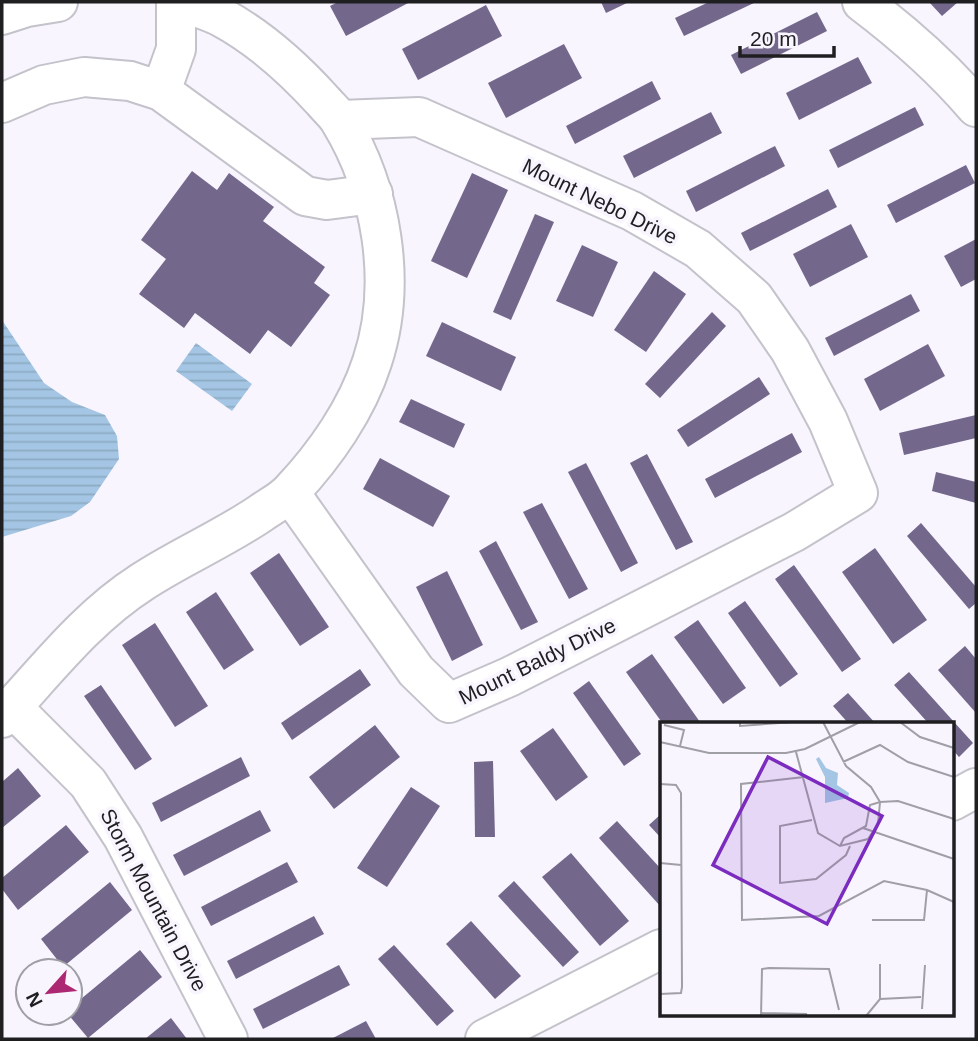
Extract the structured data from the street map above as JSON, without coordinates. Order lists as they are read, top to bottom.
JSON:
{
  "streets": {
    "street": ["Mount Nebo Drive", "Mount Baldy Drive", "Storm Mountain Drive"]
  },
  "crossings": [
    ["Mount Nebo Drive", "Mount Baldy Drive"]
  ],
  "scale_bar": "20 m",
  "north": "bottom left"
}
